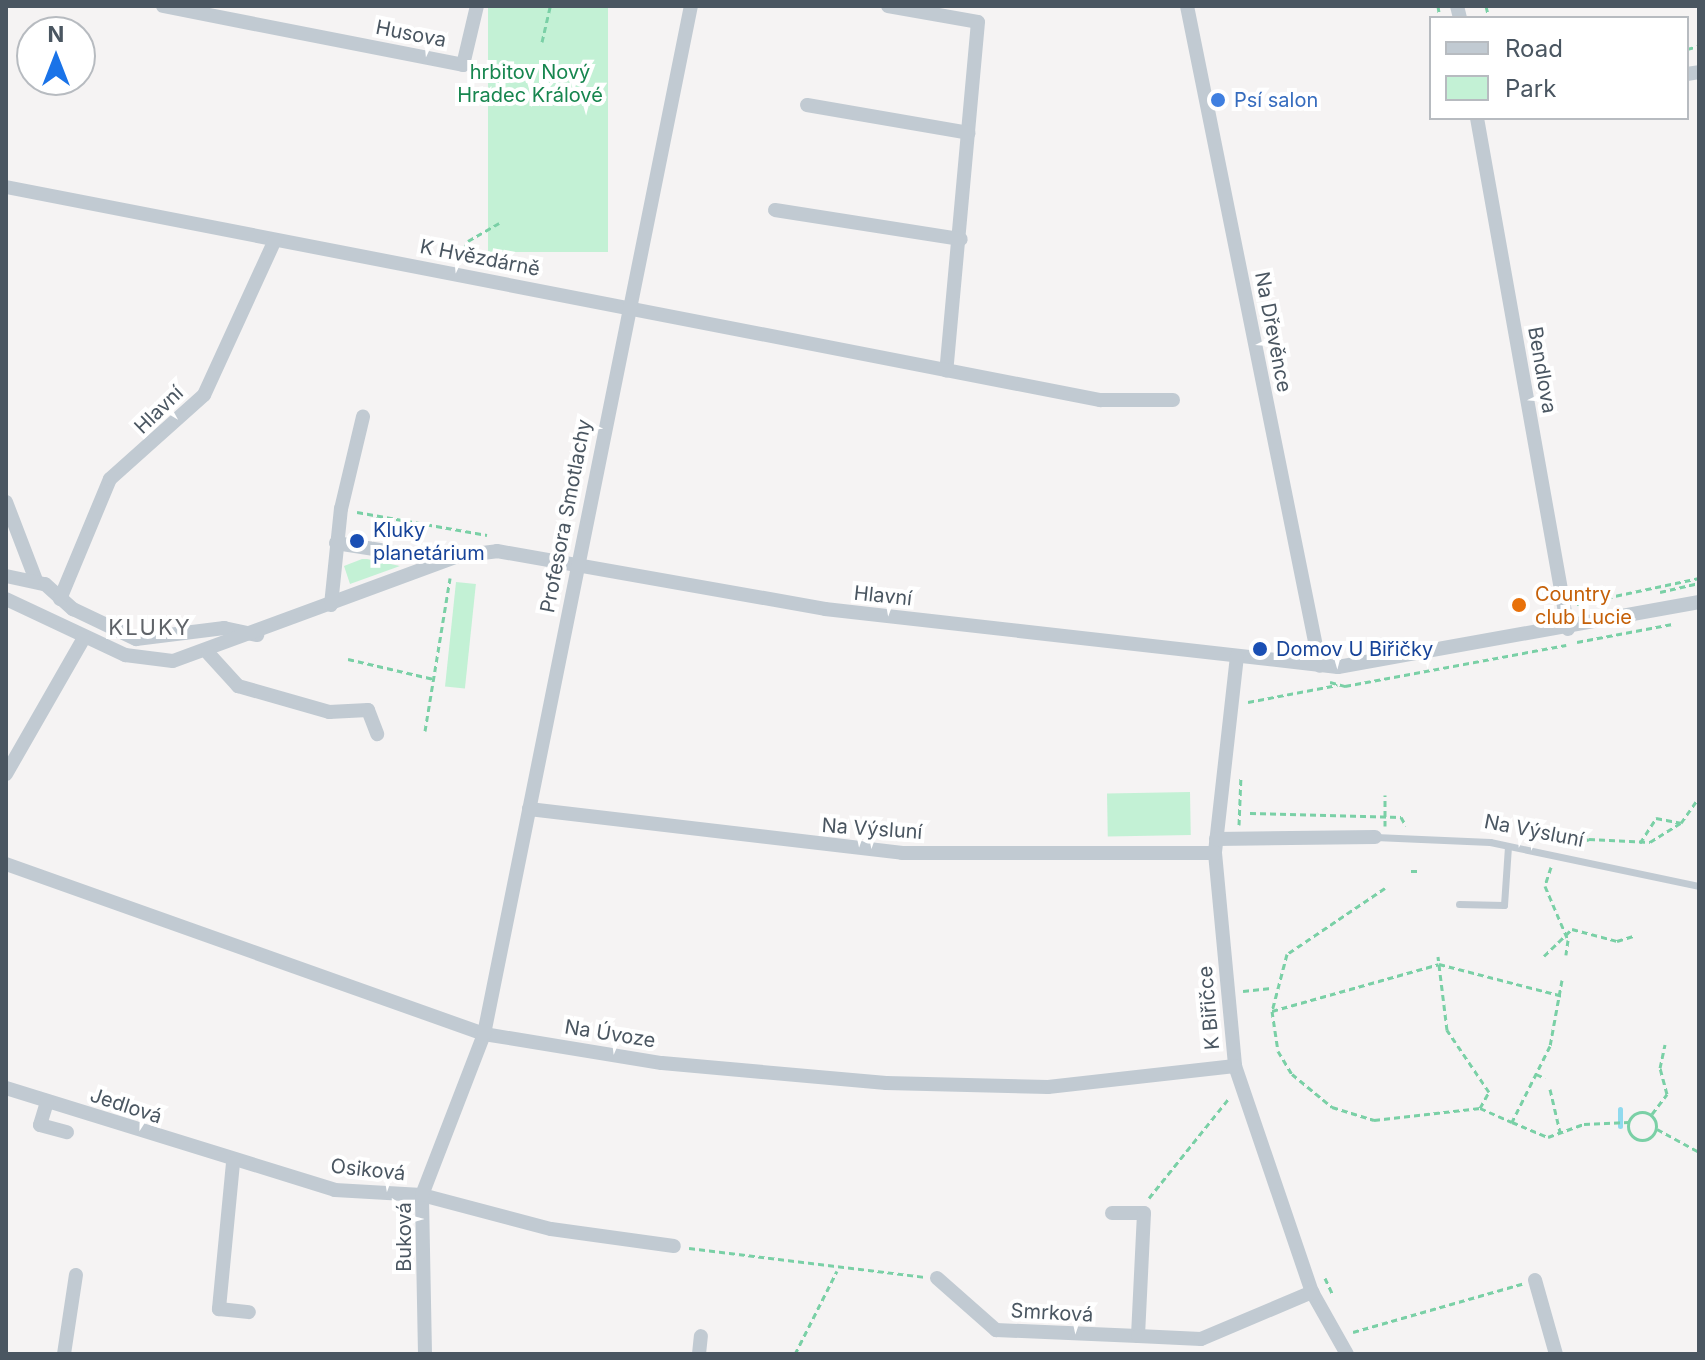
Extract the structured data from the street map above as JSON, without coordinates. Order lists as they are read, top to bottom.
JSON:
{
  "streets": {
    "street": [
      "Husova",
      "K Hvězdárně",
      "Na Dřevěnce",
      "Bendlova",
      "Hlavní",
      "Profesora Smotlachy",
      "Na Výsluní",
      "K Biřičce",
      "Na Úvoze",
      "Jedlová",
      "Osiková",
      "Buková",
      "Smrková"
    ]
  },
  "crossings": [
    ["K Hvězdárně", "Hlavní"],
    ["K Hvězdárně", "Profesora Smotlachy"],
    ["Na Dřevěnce", "Hlavní"],
    ["Bendlova", "Hlavní"],
    ["Hlavní", "Profesora Smotlachy"],
    ["Hlavní", "K Biřičce"],
    ["Profesora Smotlachy", "Na Výsluní"],
    ["Profesora Smotlachy", "Na Úvoze"],
    ["Profesora Smotlachy", "Buková"],
    ["Na Výsluní", "K Biřičce"],
    ["K Biřičce", "Na Úvoze"],
    ["K Biřičce", "Smrková"],
    ["Na Úvoze", "Buková"],
    ["Jedlová", "Osiková"],
    ["Osiková", "Buková"]
  ],
  "districts": ["KLUKY"],
  "parks": ["hrbitov Nový Hradec Králové"],
  "places": [
    "Psí salon",
    "Kluky planetárium",
    "Country club Lucie",
    "Domov U Biřičky"
  ],
  "legend": ["Road", "Park"],
  "north": "top"
}
